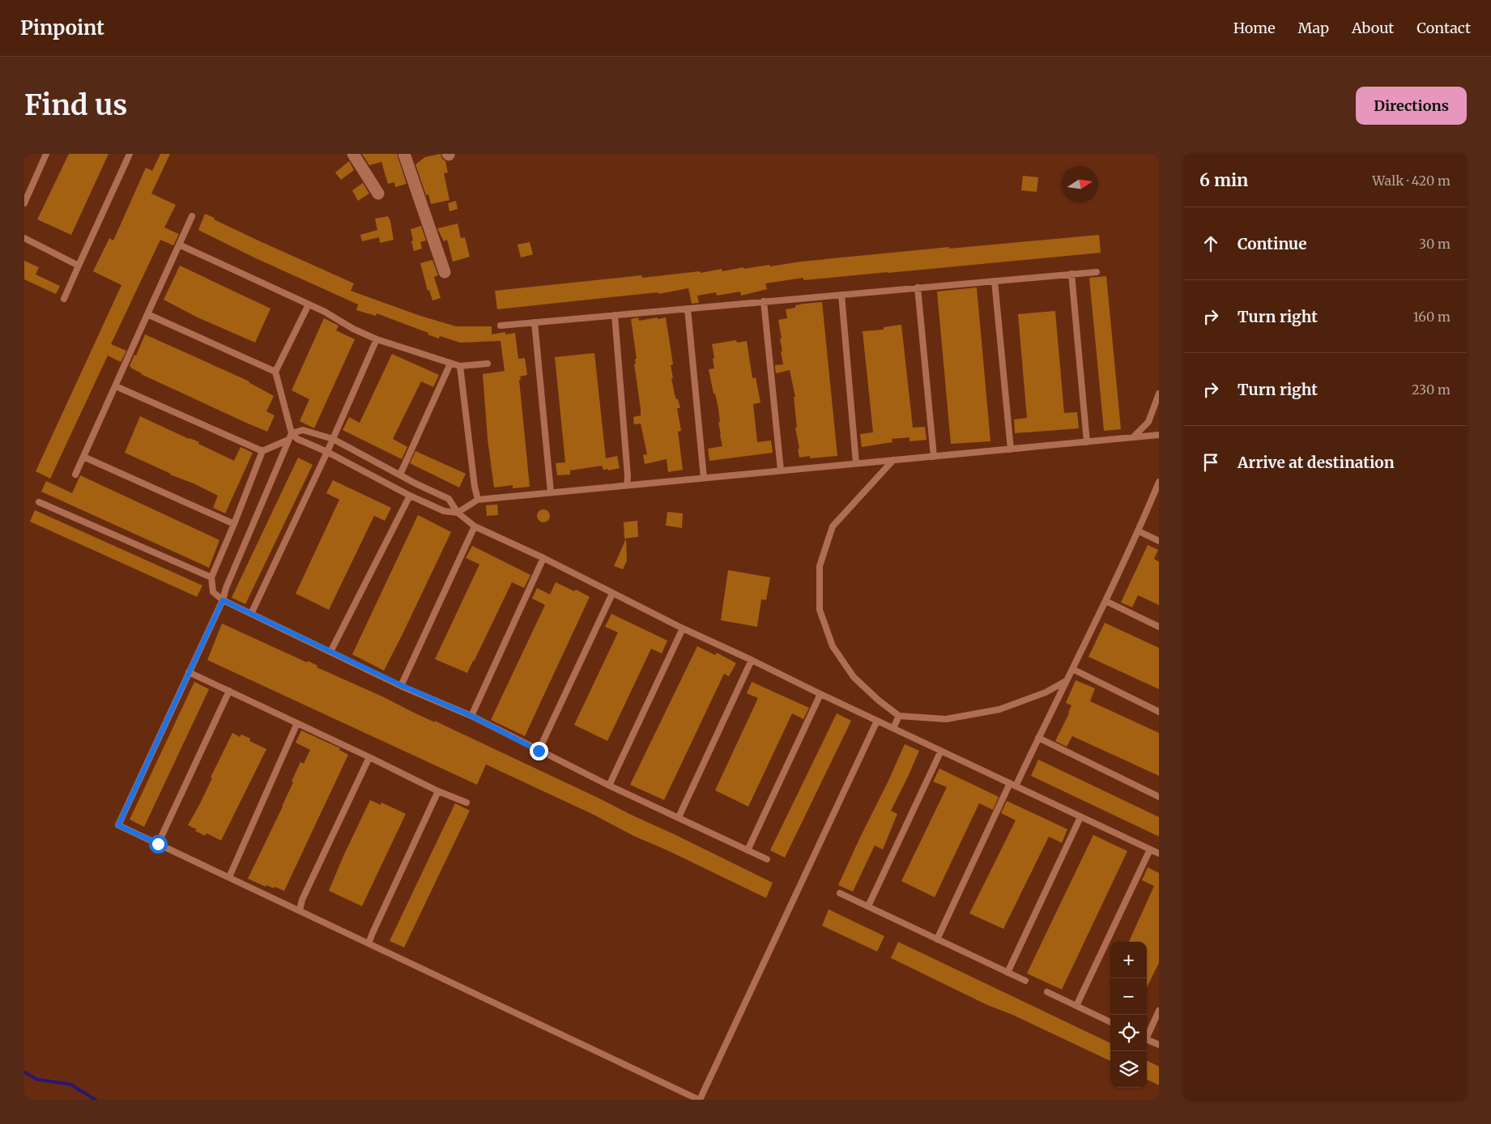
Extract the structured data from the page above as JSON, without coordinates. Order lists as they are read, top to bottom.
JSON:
{
  "north": "right",
  "page": {
    "header": "Pinpoint",
    "nav": [
      "Home",
      "Map",
      "About",
      "Contact"
    ],
    "buttons": "Directions",
    "title": "Find us",
    "heading": ["6 min", "Walk · 420 m"],
    "list": [
      ["Continue", "30 m"],
      ["Turn right", "160 m"],
      ["Turn right", "230 m"],
      "Arrive at destination"
    ],
    "map_buttons": ["+", "−"]
  }
}
